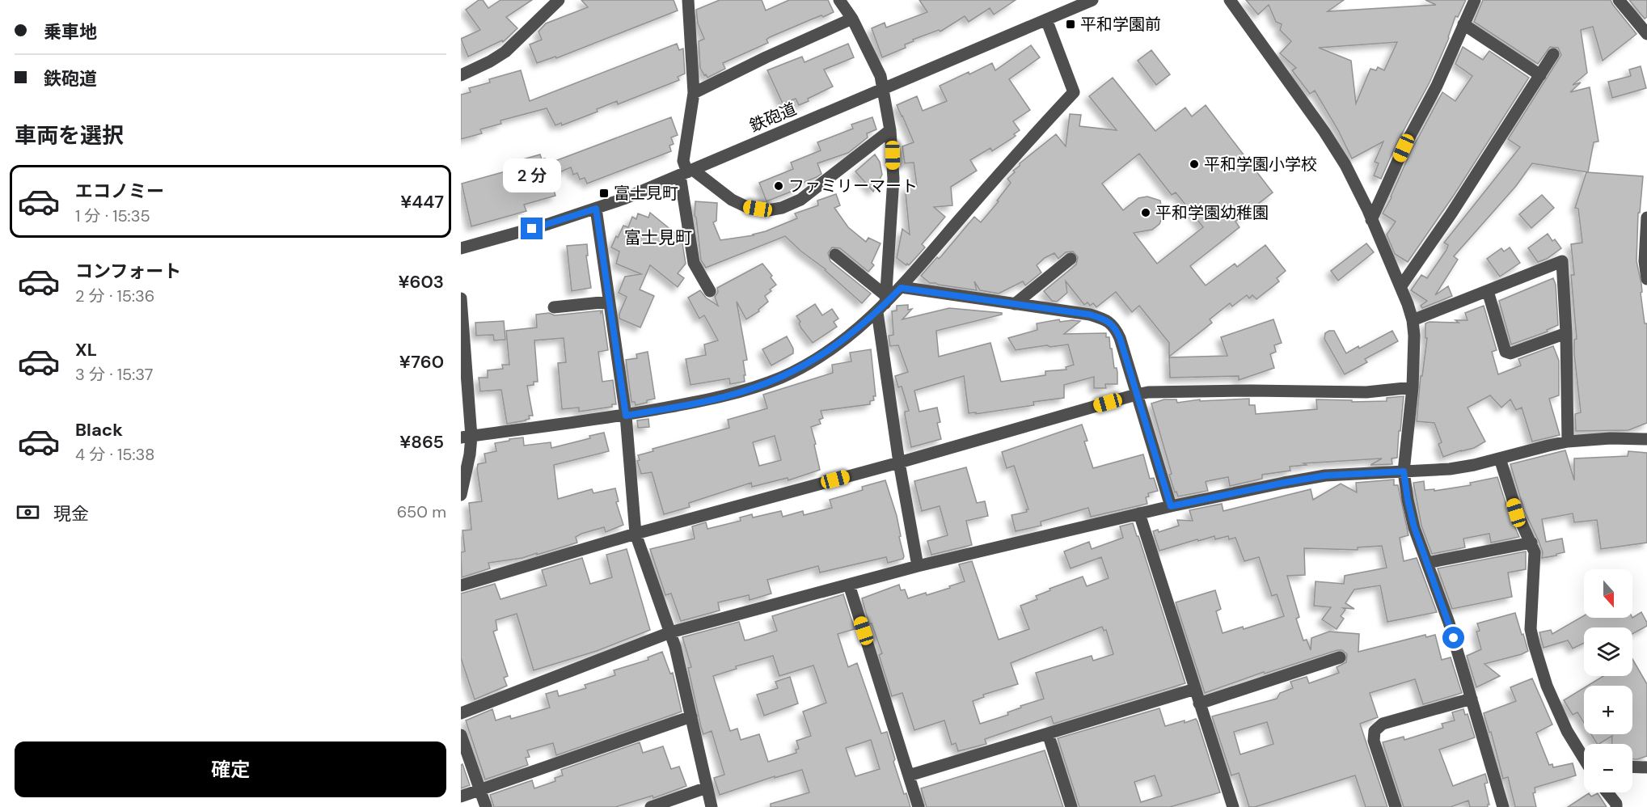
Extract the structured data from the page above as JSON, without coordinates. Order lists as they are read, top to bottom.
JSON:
{
  "streets": {
    "street": ["鉄砲道"]
  },
  "districts": ["富士見町"],
  "places": {
    "transit": ["平和学園前", "富士見町"],
    "other": ["平和学園小学校", "ファミリーマート", "平和学園幼稚園"]
  },
  "north": "bottom",
  "page": {
    "banner": ["乗車地", "鉄砲道"],
    "heading": "車両を選択",
    "bubble": "2 分",
    "list": [
      {
        "name": "エコノミー",
        "note": "1 分 · 15:35",
        "value": "¥447"
      },
      {
        "name": "コンフォート",
        "note": "2 分 · 15:36",
        "value": "¥603"
      },
      {
        "name": "XL",
        "note": "3 分 · 15:37",
        "value": "¥760"
      },
      {
        "name": "Black",
        "note": "4 分 · 15:38",
        "value": "¥865"
      }
    ],
    "pay": ["現金", "650 m"],
    "map_buttons": ["+", "−"],
    "buttons": "確定"
  }
}
